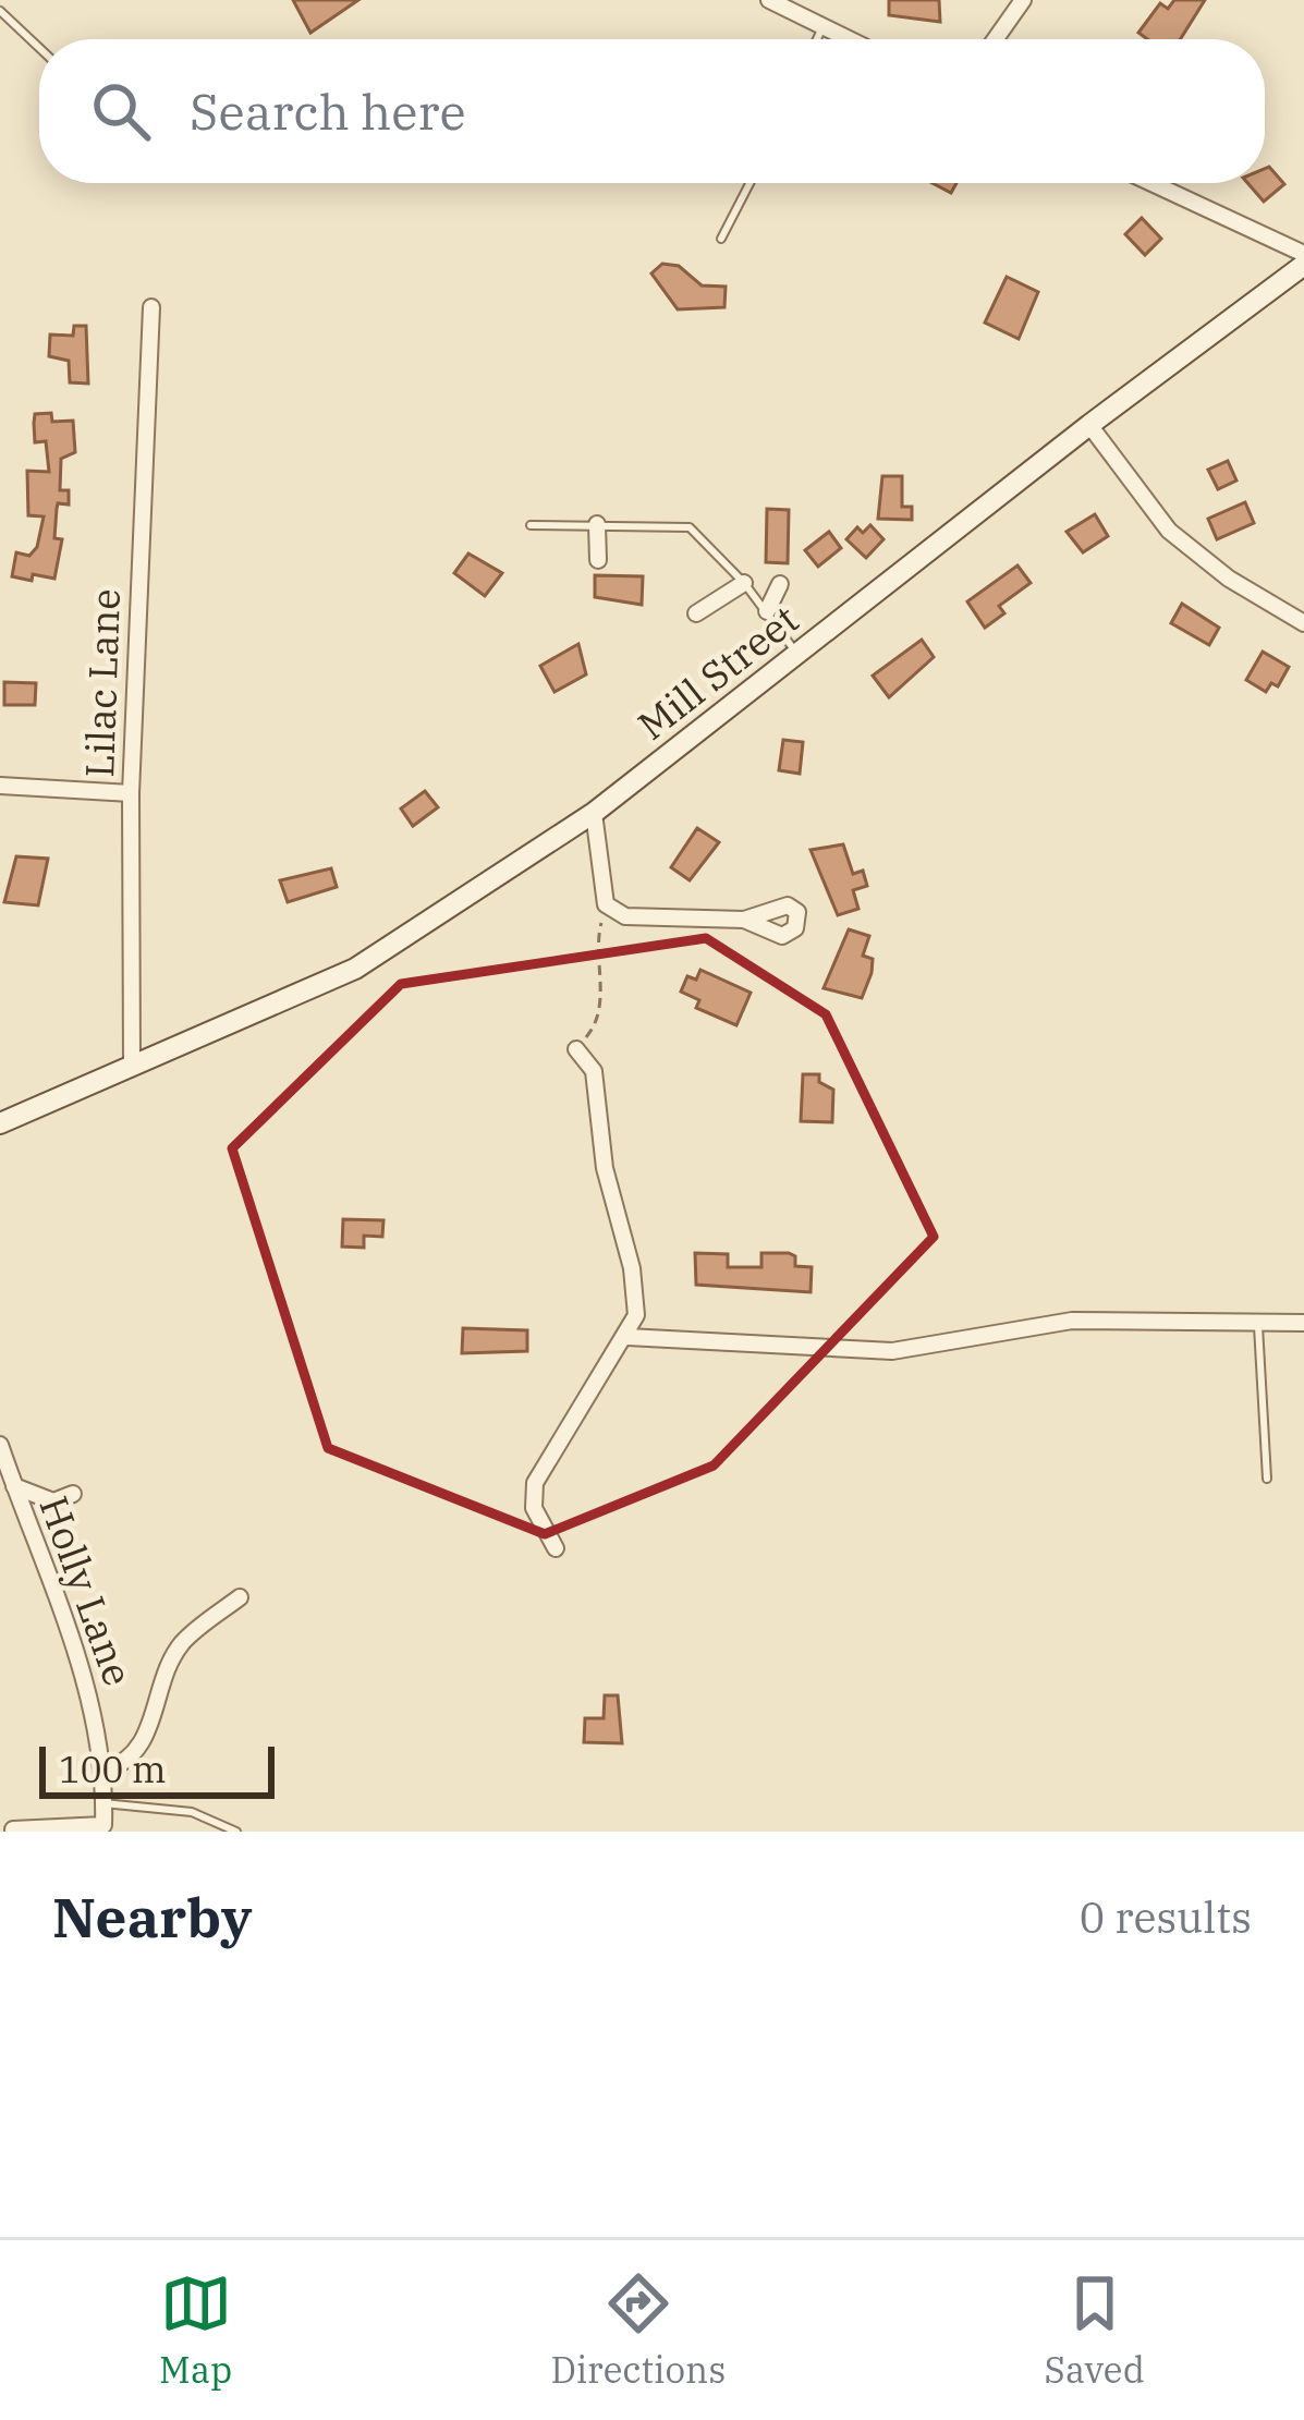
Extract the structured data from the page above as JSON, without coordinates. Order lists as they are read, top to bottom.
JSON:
{
  "streets": {
    "main road": ["Mill Street"],
    "street": ["Lilac Lane", "Holly Lane"]
  },
  "crossings": [
    ["Mill Street", "Lilac Lane"]
  ],
  "scale_bar": "100 m",
  "page": {
    "search": "Search here",
    "scale": "100 m",
    "heading": ["Nearby", "0 results"],
    "nav": ["Map", "Directions", "Saved"]
  }
}
